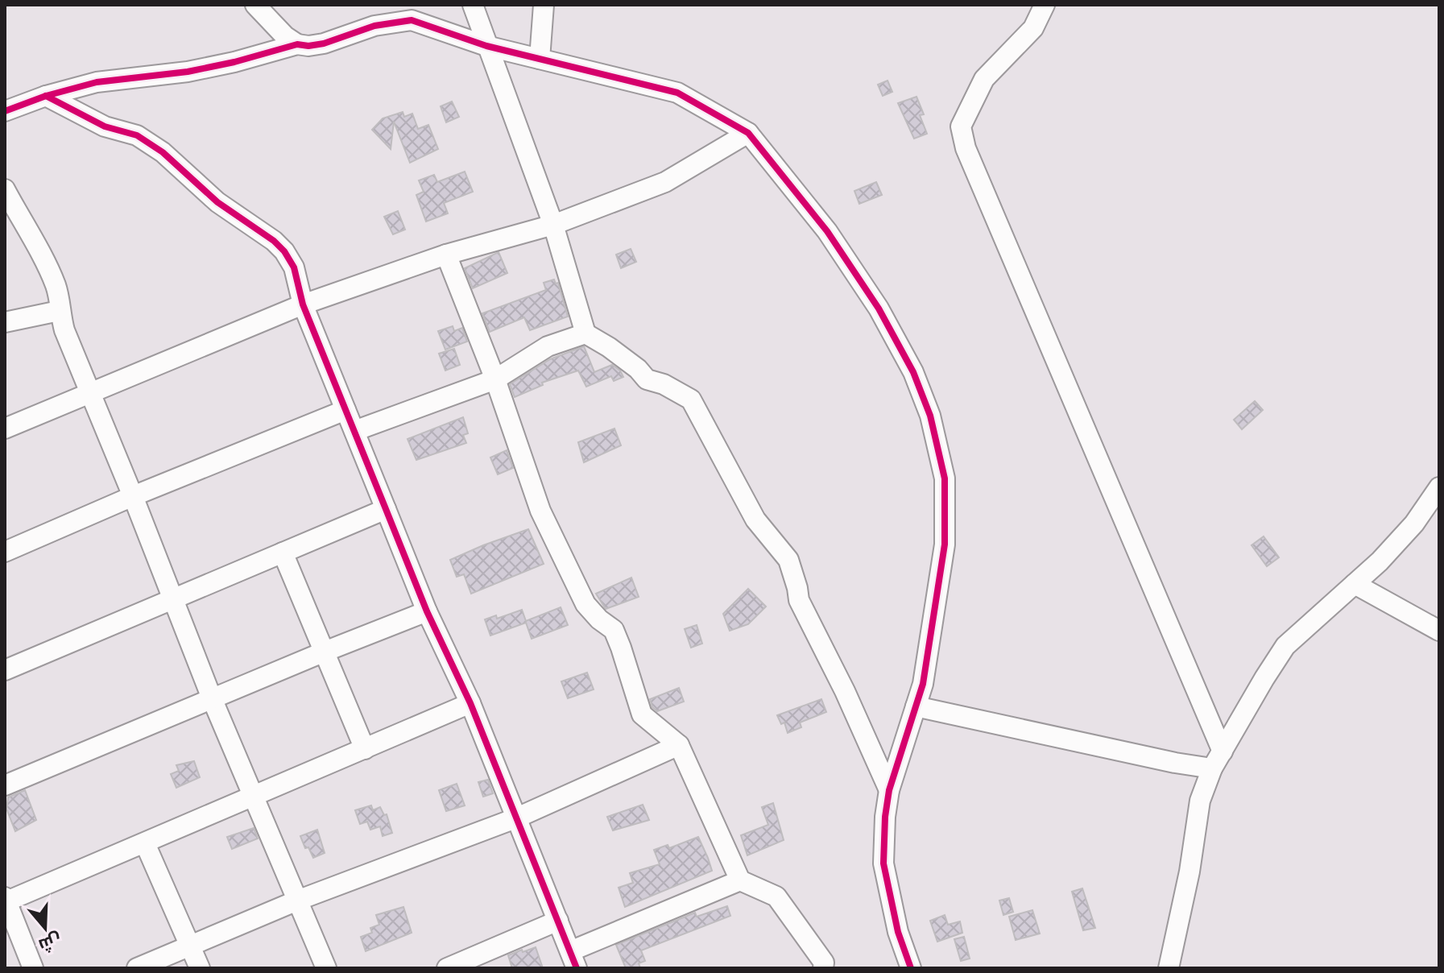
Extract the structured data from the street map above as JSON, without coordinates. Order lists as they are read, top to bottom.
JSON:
{
  "north": "bottom"
}
